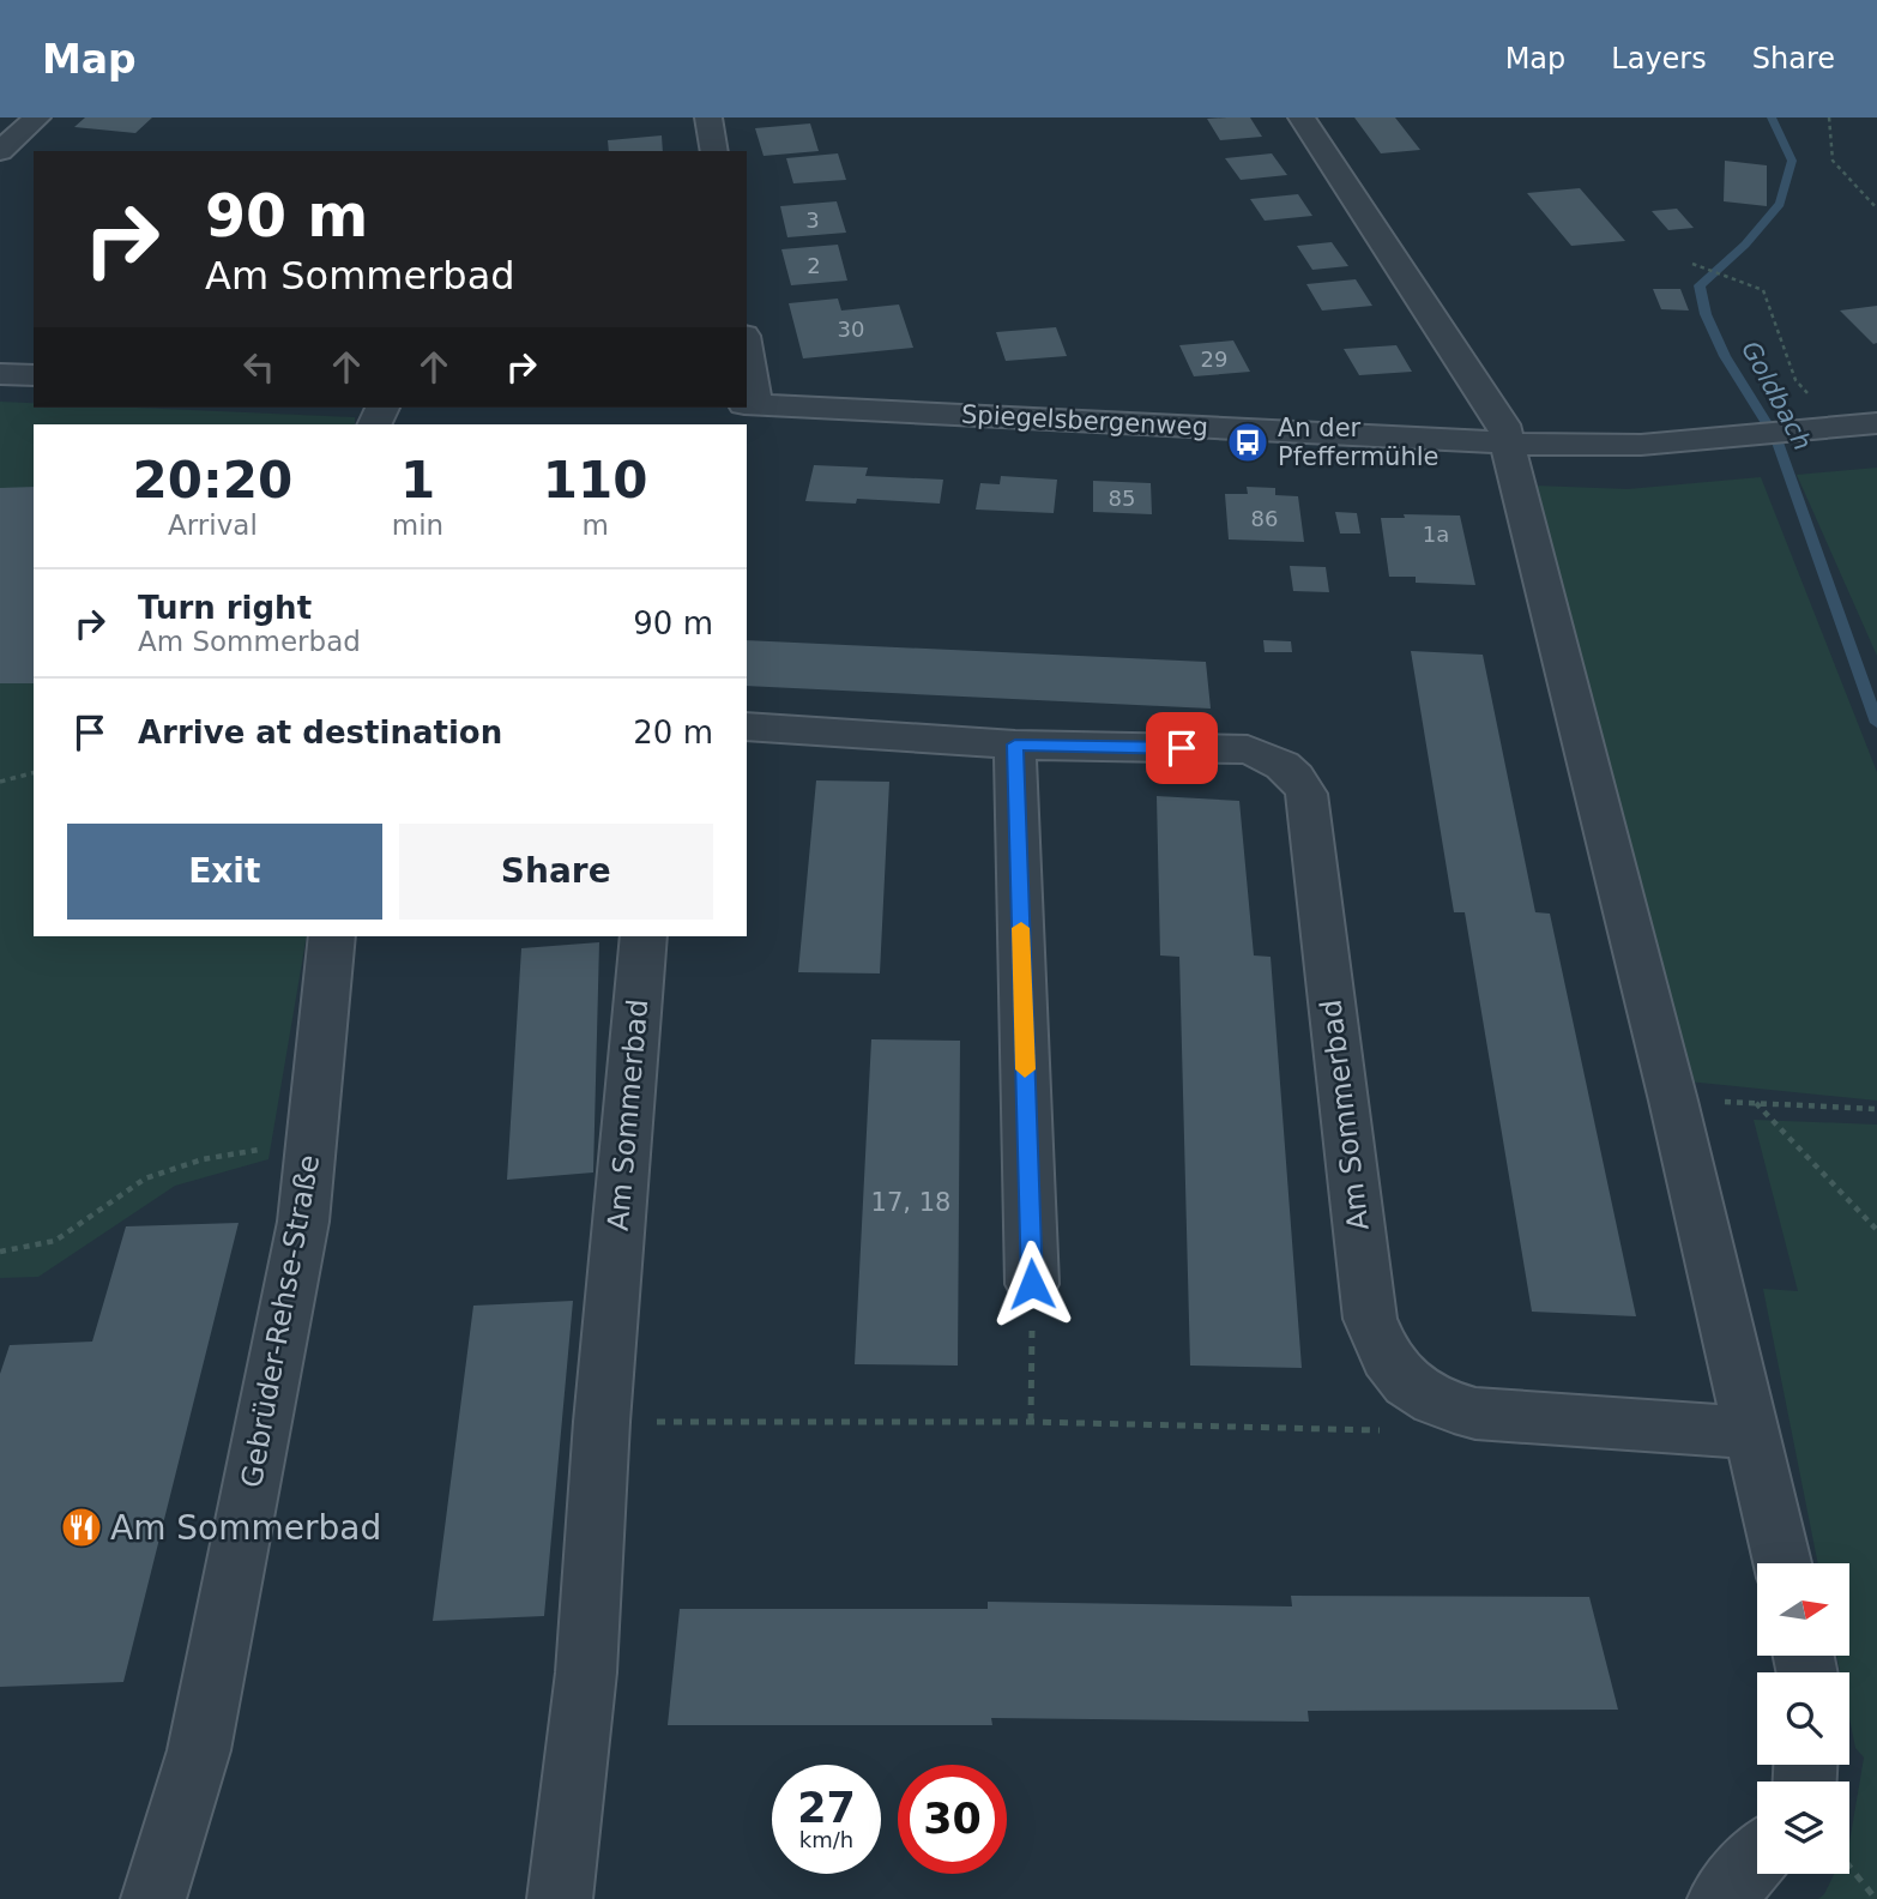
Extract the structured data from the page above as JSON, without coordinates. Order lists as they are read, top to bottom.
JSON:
{
  "streets": {
    "street": ["Spiegelsbergenweg", "Am Sommerbad", "Gebrüder-Rehse-Straße"]
  },
  "water": ["Goldbach"],
  "places": {
    "bus stop": ["An der Pfeffermühle"],
    "restaurant": ["Am Sommerbad"]
  },
  "house_numbers": [
    "3",
    "2",
    "30",
    "29",
    "85",
    "86",
    "1a",
    "17, 18"
  ],
  "north": "right",
  "page": {
    "header": "Map",
    "nav": ["Map", "Layers", "Share"],
    "turn": ["90 m", "Am Sommerbad"],
    "eta": [
      "20:20",
      "Arrival",
      "1",
      "min",
      "110",
      "m"
    ],
    "list": [
      {
        "name": "Turn right",
        "note": "Am Sommerbad",
        "value": "90 m"
      },
      {
        "name": "Arrive at destination",
        "value": "20 m"
      }
    ],
    "buttons": ["Exit", "Share"],
    "speed": "27 km/h",
    "limit": "30"
  }
}
